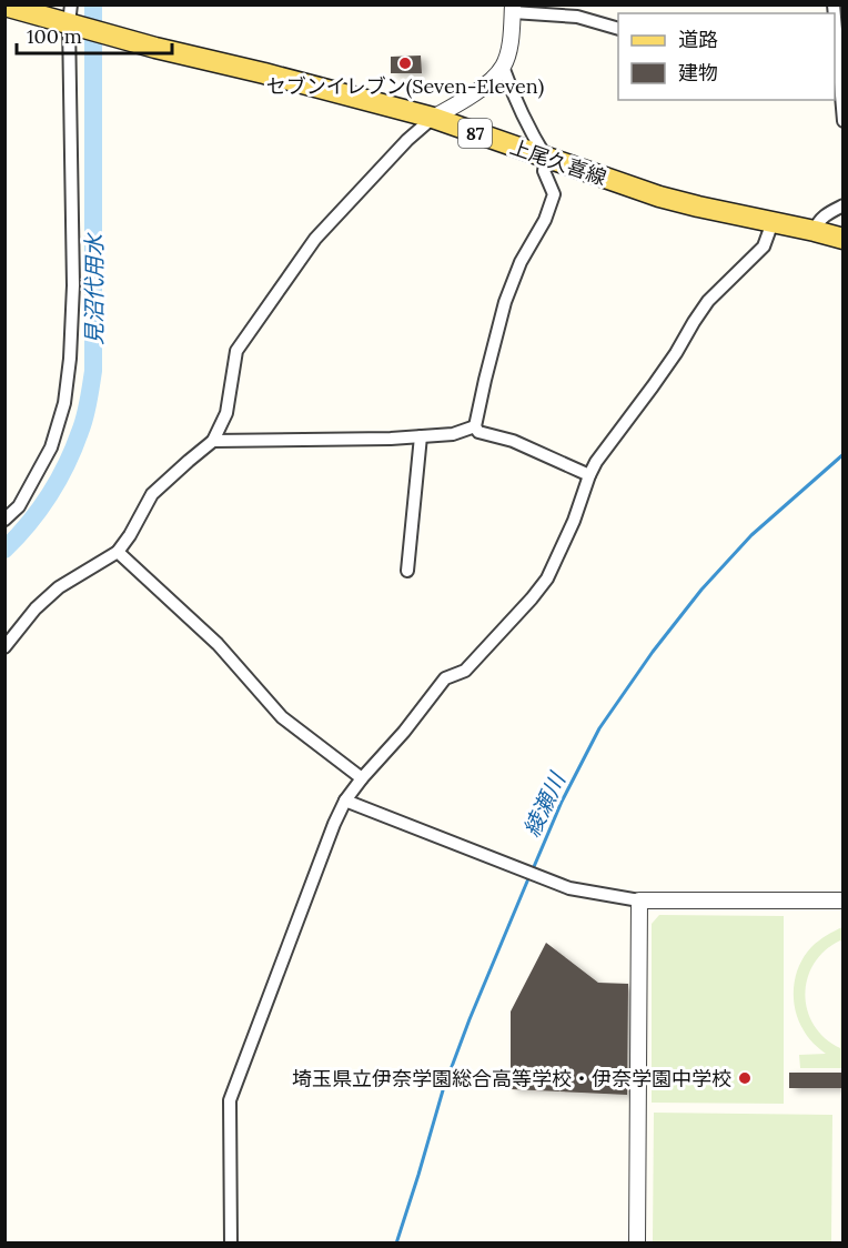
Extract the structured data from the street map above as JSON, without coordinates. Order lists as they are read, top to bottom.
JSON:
{
  "streets": {
    "main road": ["87", "上尾久喜線"]
  },
  "water": ["見沼代用水", "綾瀬川"],
  "places": ["セブンイレブン(Seven-Eleven)", "埼玉県立伊奈学園総合高等学校・伊奈学園中学校"],
  "legend": ["道路", "建物"],
  "scale_bar": "100 m"
}
